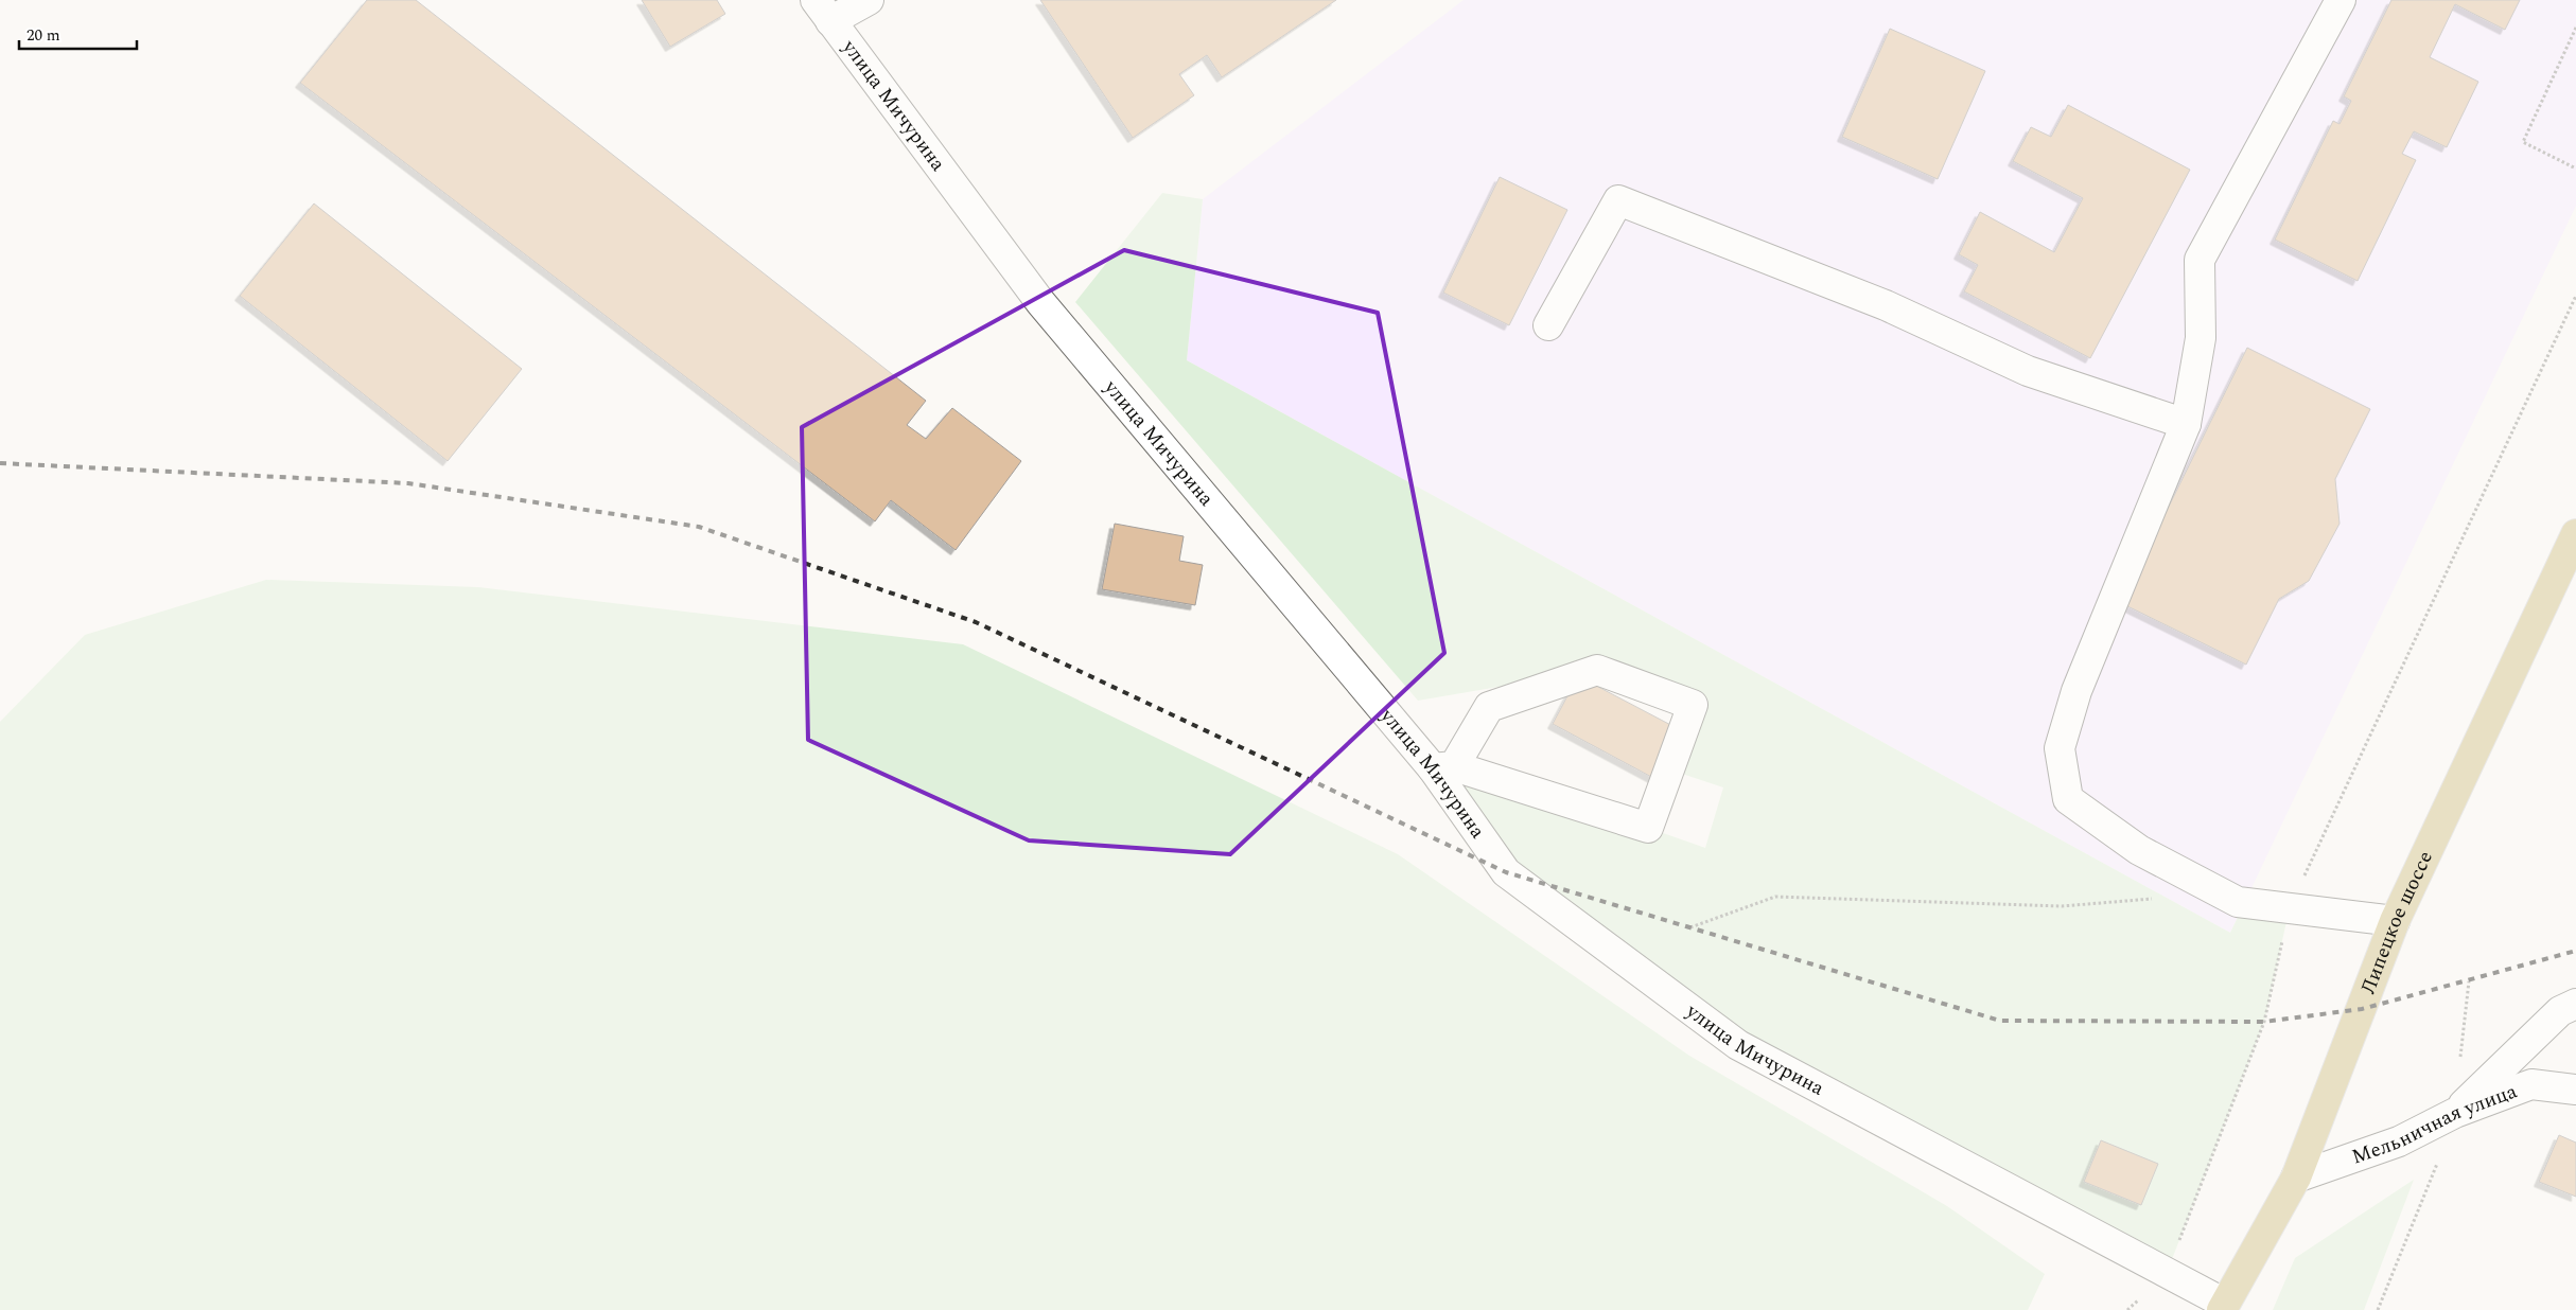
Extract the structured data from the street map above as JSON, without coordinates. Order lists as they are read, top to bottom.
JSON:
{
  "streets": {
    "main road": ["Липецкое шоссе"],
    "street": ["улица Мичурина", "Мельничная улица"]
  },
  "crossings": [
    ["улица Мичурина", "Липецкое шоссе"],
    ["Липецкое шоссе", "Мельничная улица"]
  ],
  "scale_bar": "20 m"
}
